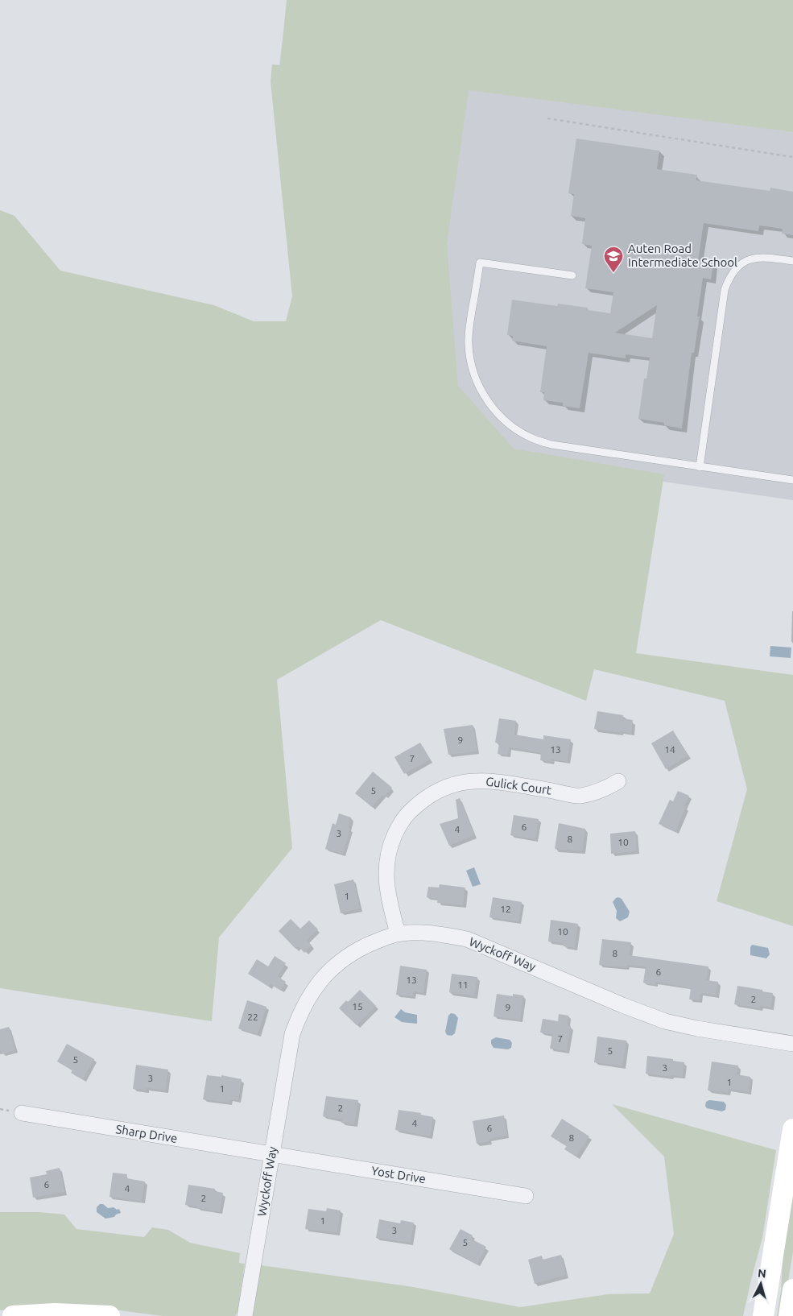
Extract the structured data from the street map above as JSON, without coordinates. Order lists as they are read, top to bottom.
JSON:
{
  "streets": {
    "street": [
      "Gulick Court",
      "Wyckoff Way",
      "Sharp Drive",
      "Yost Drive"
    ]
  },
  "crossings": [
    ["Gulick Court", "Wyckoff Way"],
    ["Wyckoff Way", "Sharp Drive"],
    ["Wyckoff Way", "Yost Drive"],
    ["Sharp Drive", "Yost Drive"]
  ],
  "places": {
    "school or university": ["Auten Road Intermediate School"]
  },
  "house_numbers": [
    "9",
    "13",
    "14",
    "7",
    "5",
    "6",
    "4",
    "3",
    "8",
    "10",
    "1",
    "12",
    "10",
    "8",
    "6",
    "13",
    "11",
    "2",
    "15",
    "9",
    "22",
    "7",
    "5",
    "5",
    "3",
    "3",
    "1",
    "1",
    "2",
    "4",
    "6",
    "8",
    "6",
    "4",
    "2",
    "1",
    "3",
    "5"
  ],
  "north": "top"
}
